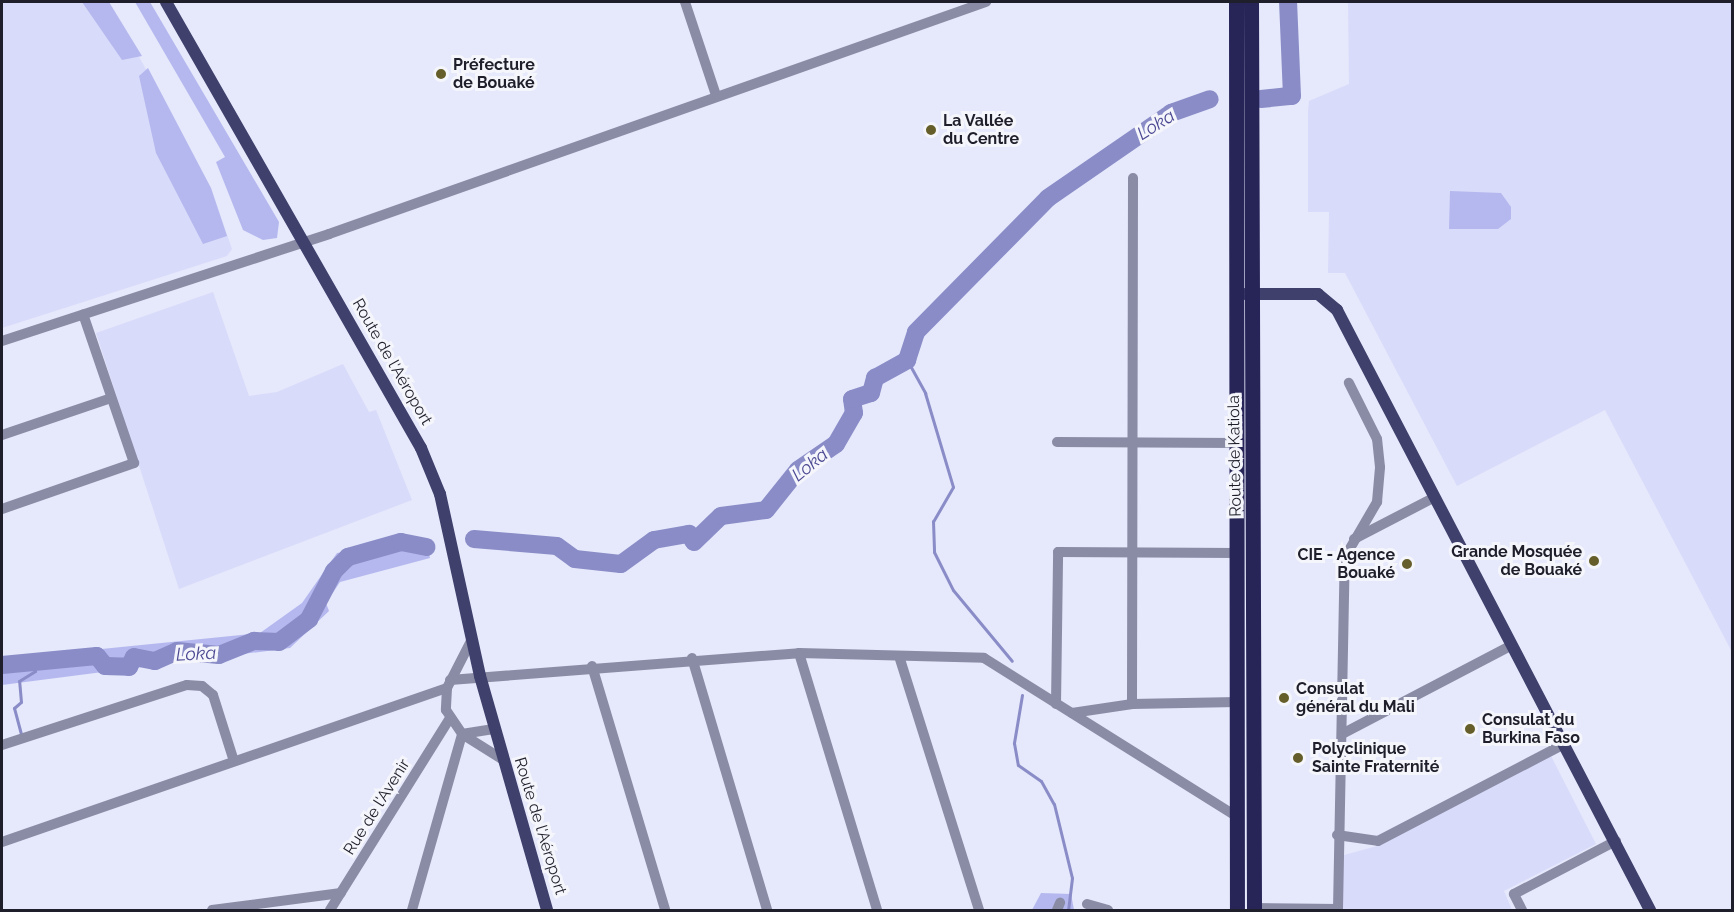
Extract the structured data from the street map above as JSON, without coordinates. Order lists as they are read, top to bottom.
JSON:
{
  "streets": {
    "highway": ["Route de Katiola"],
    "main road": ["Route de l'Aéroport"],
    "street": ["Rue de l'Avenir"]
  },
  "water": ["Loka"],
  "places": [
    "Préfecture de Bouaké",
    "La Vallée du Centre",
    "Grande Mosquée de Bouaké",
    "CIE - Agence Bouaké",
    "Consulat général du Mali",
    "Consulat du Burkina Faso",
    "Polyclinique Sainte Fraternité"
  ]
}
